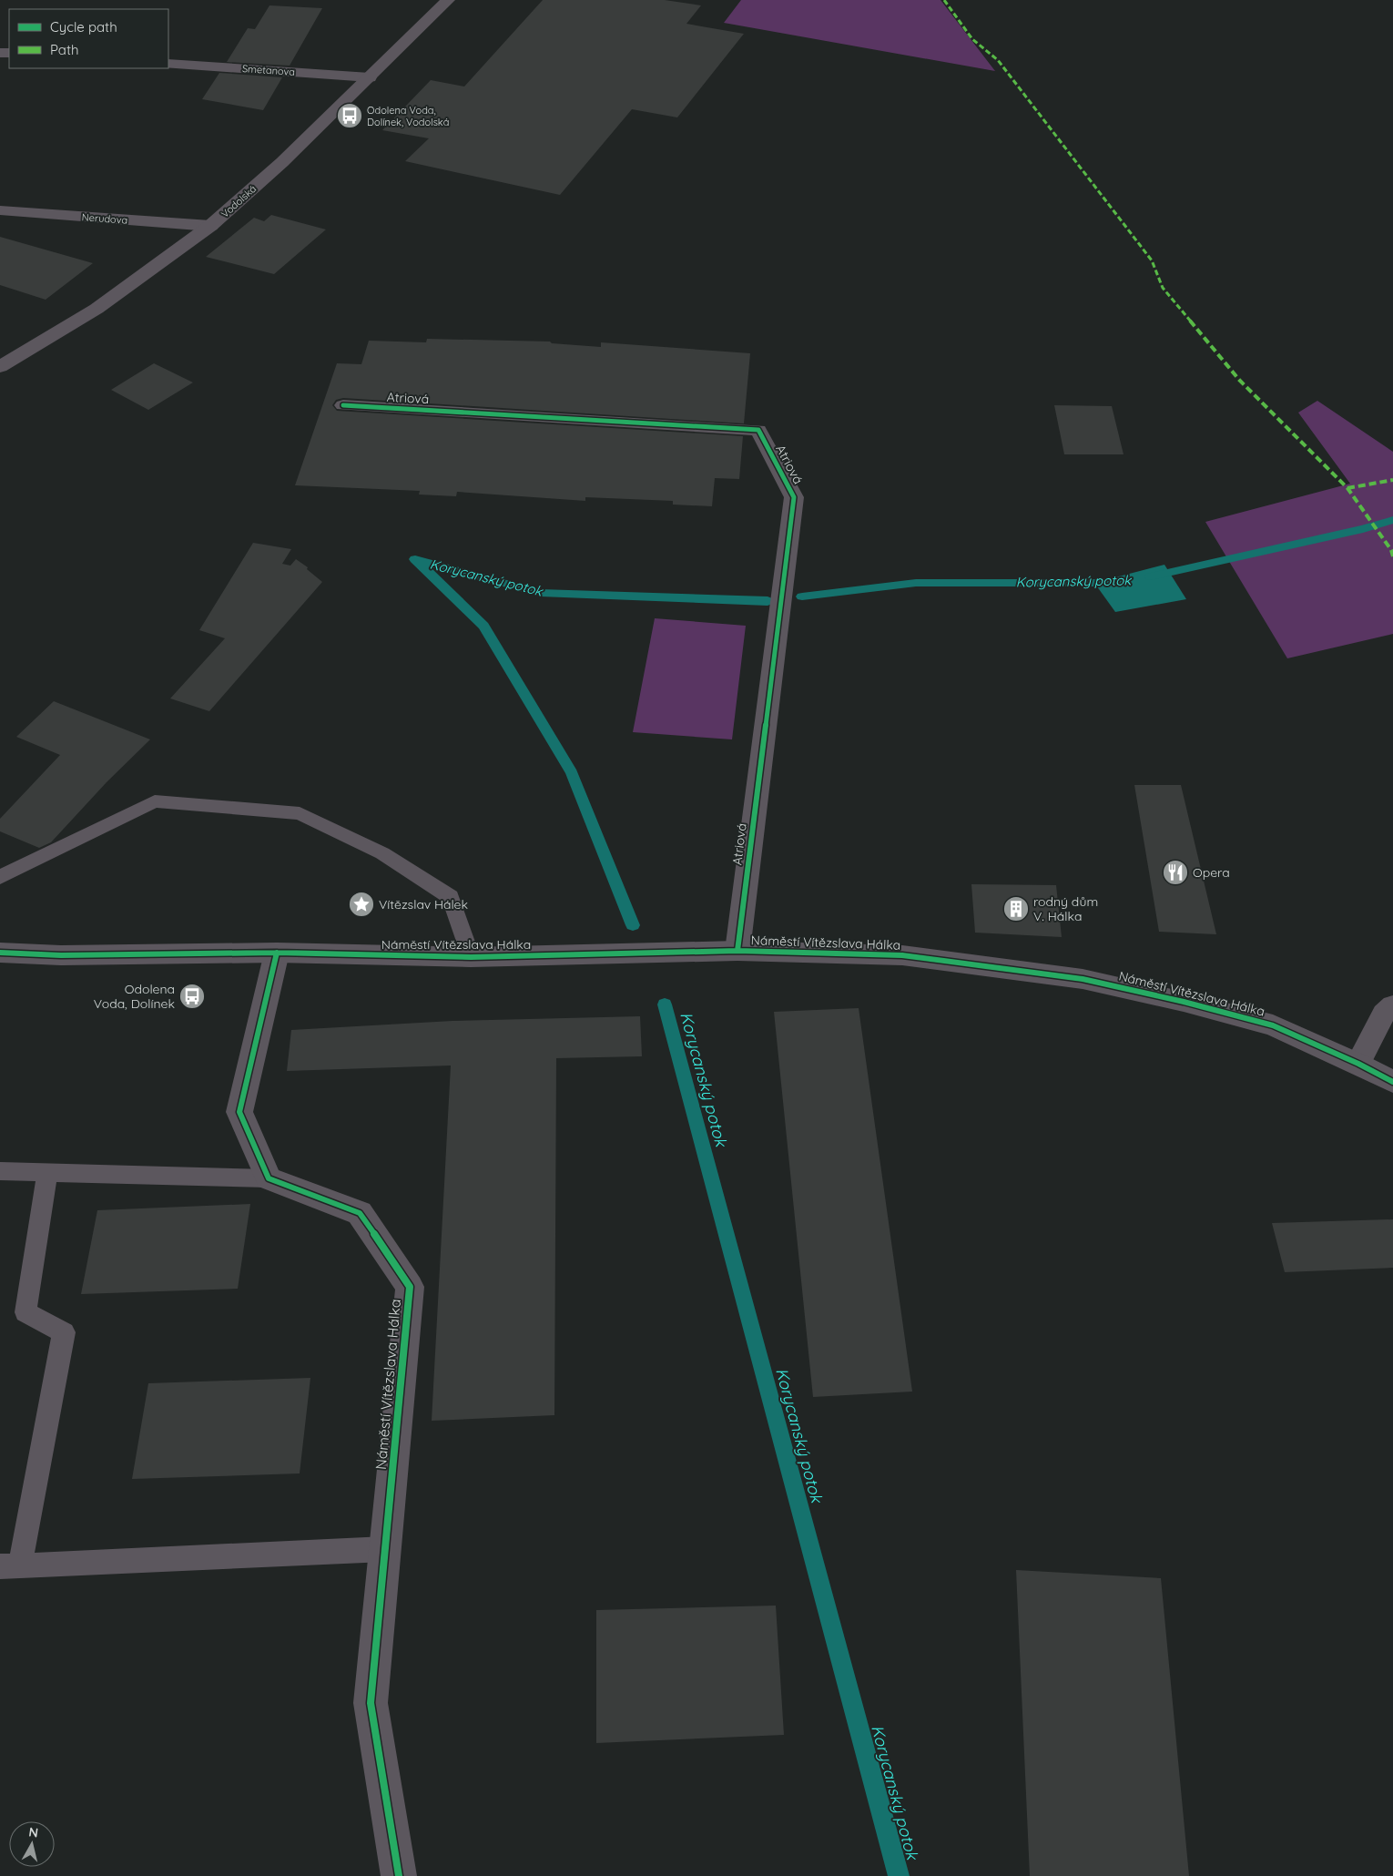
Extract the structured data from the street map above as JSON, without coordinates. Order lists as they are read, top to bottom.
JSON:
{
  "streets": {
    "street": [
      "Smetanova",
      "Vodolská",
      "Nerudova",
      "Atriová",
      "Náměstí Vítězslava Hálka"
    ]
  },
  "crossings": [
    ["Smetanova", "Vodolská"],
    ["Vodolská", "Nerudova"],
    ["Atriová", "Náměstí Vítězslava Hálka"]
  ],
  "water": ["Korycanský potok"],
  "places": {
    "bus stop": ["Odolena Voda, Dolínek, Vodolská", "Odolena Voda, Dolínek"],
    "restaurant": ["Opera"],
    "place": ["Vítězslav Hálek"],
    "building": ["rodný dům V. Hálka"]
  },
  "legend": ["Cycle path", "Path"],
  "north": "top"
}
